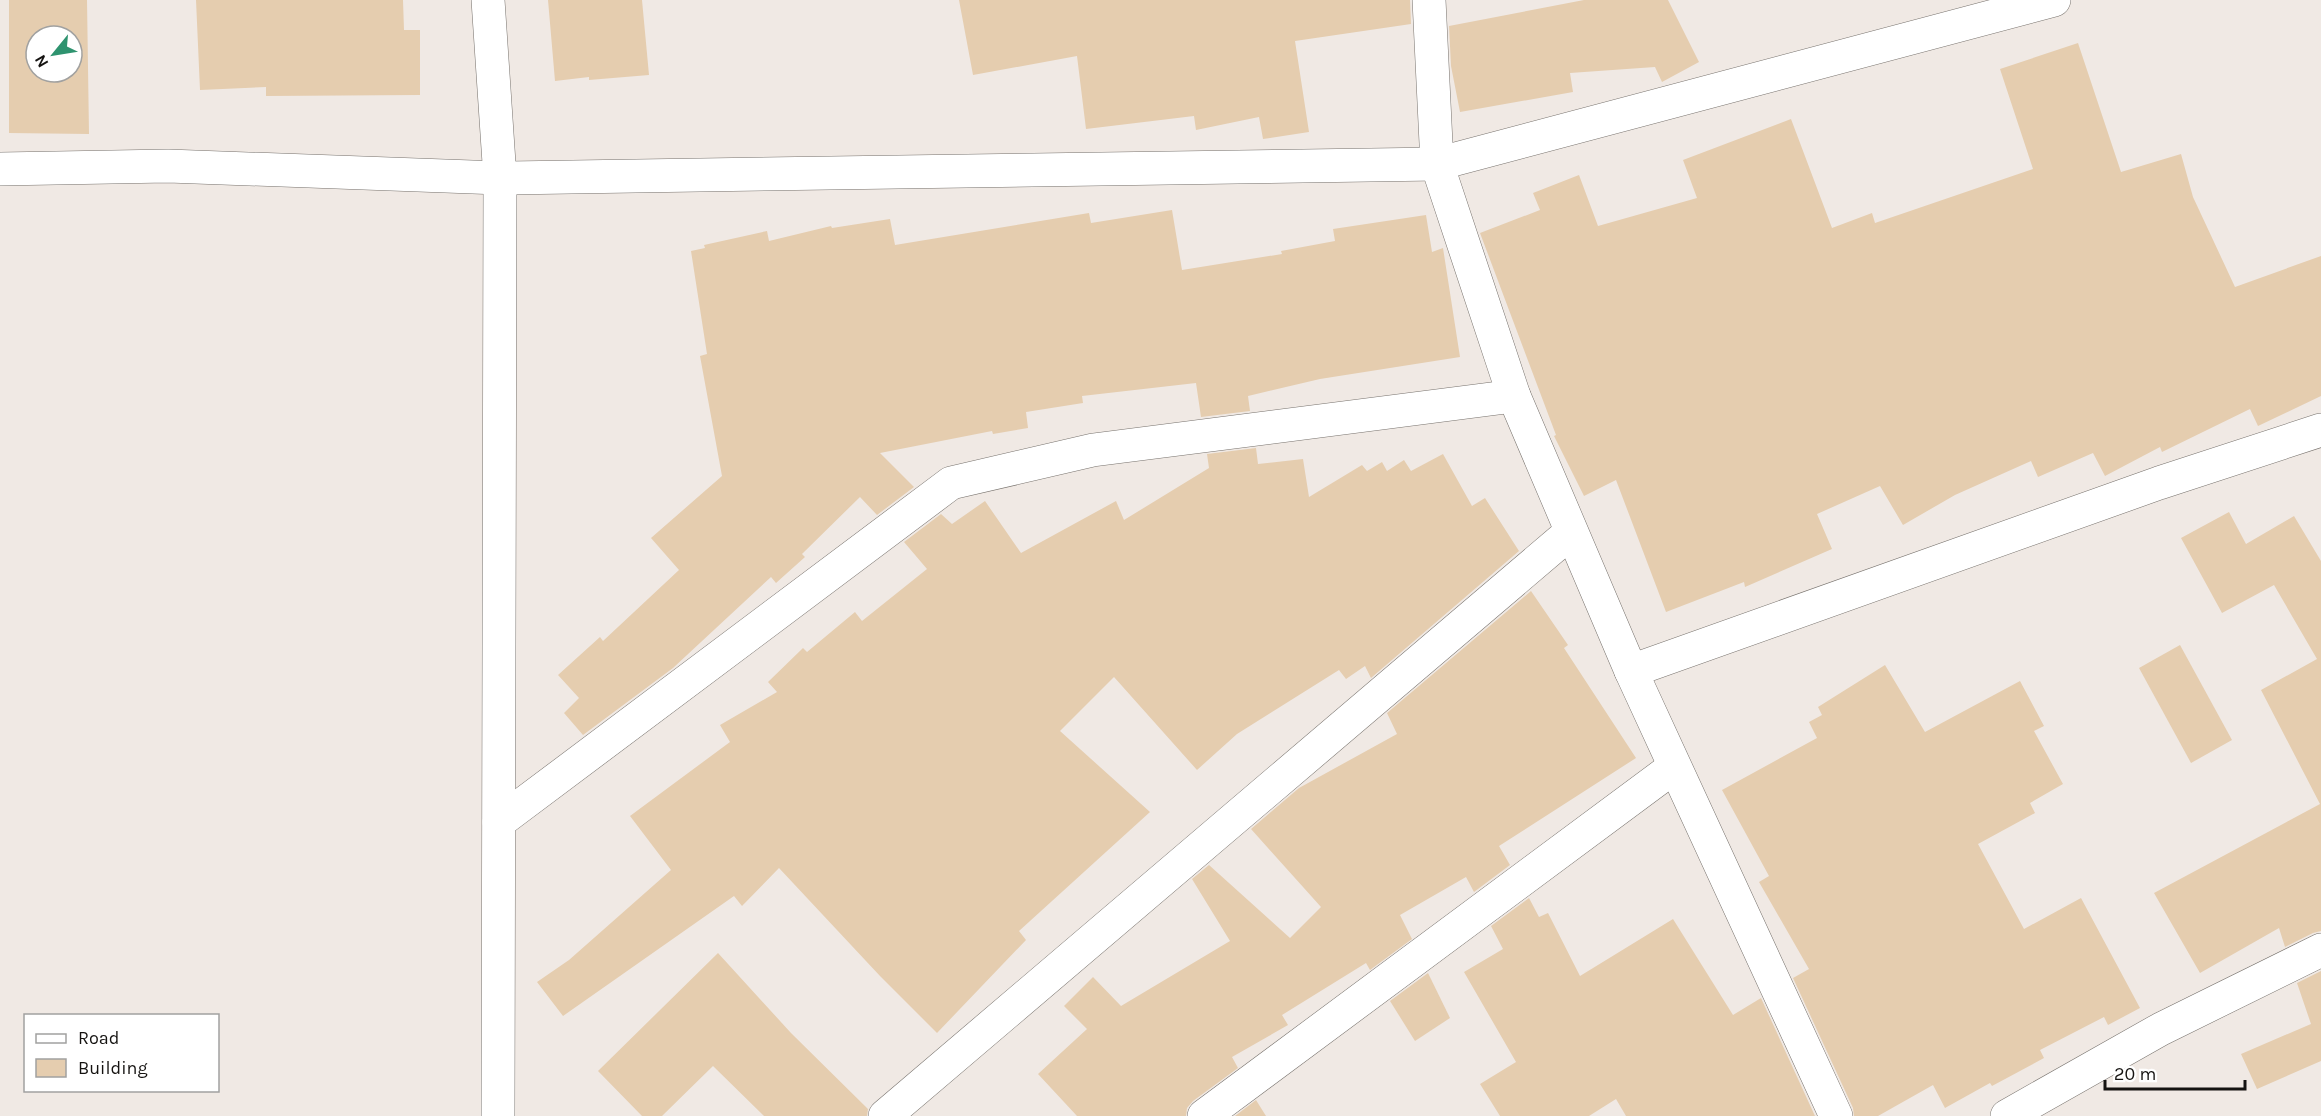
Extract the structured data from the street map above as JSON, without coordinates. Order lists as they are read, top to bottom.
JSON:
{
  "legend": ["Road", "Building"],
  "scale_bar": "20 m",
  "north": "bottom left"
}
